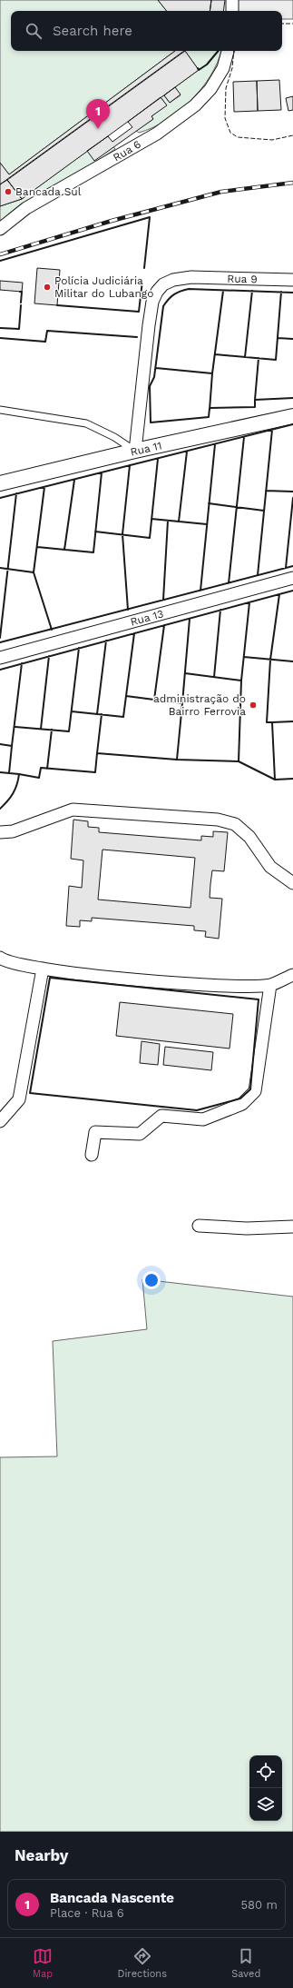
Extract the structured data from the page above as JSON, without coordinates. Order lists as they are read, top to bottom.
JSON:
{
  "streets": {
    "street": [
      "Rua 6",
      "Rua 9",
      "Rua 11",
      "Rua 13"
    ]
  },
  "crossings": [
    ["Rua 9", "Rua 11"]
  ],
  "places": ["Bancada Sul", "Polícia Judiciária Militar do Lubango", "administração do Bairro Ferrovia"],
  "page": {
    "search": "Search here",
    "pins": "1",
    "heading": "Nearby",
    "list": [
      {
        "mark": "1",
        "name": "Bancada Nascente",
        "note": "Place · Rua 6",
        "value": "580 m"
      }
    ],
    "nav": ["Map", "Directions", "Saved"]
  }
}
